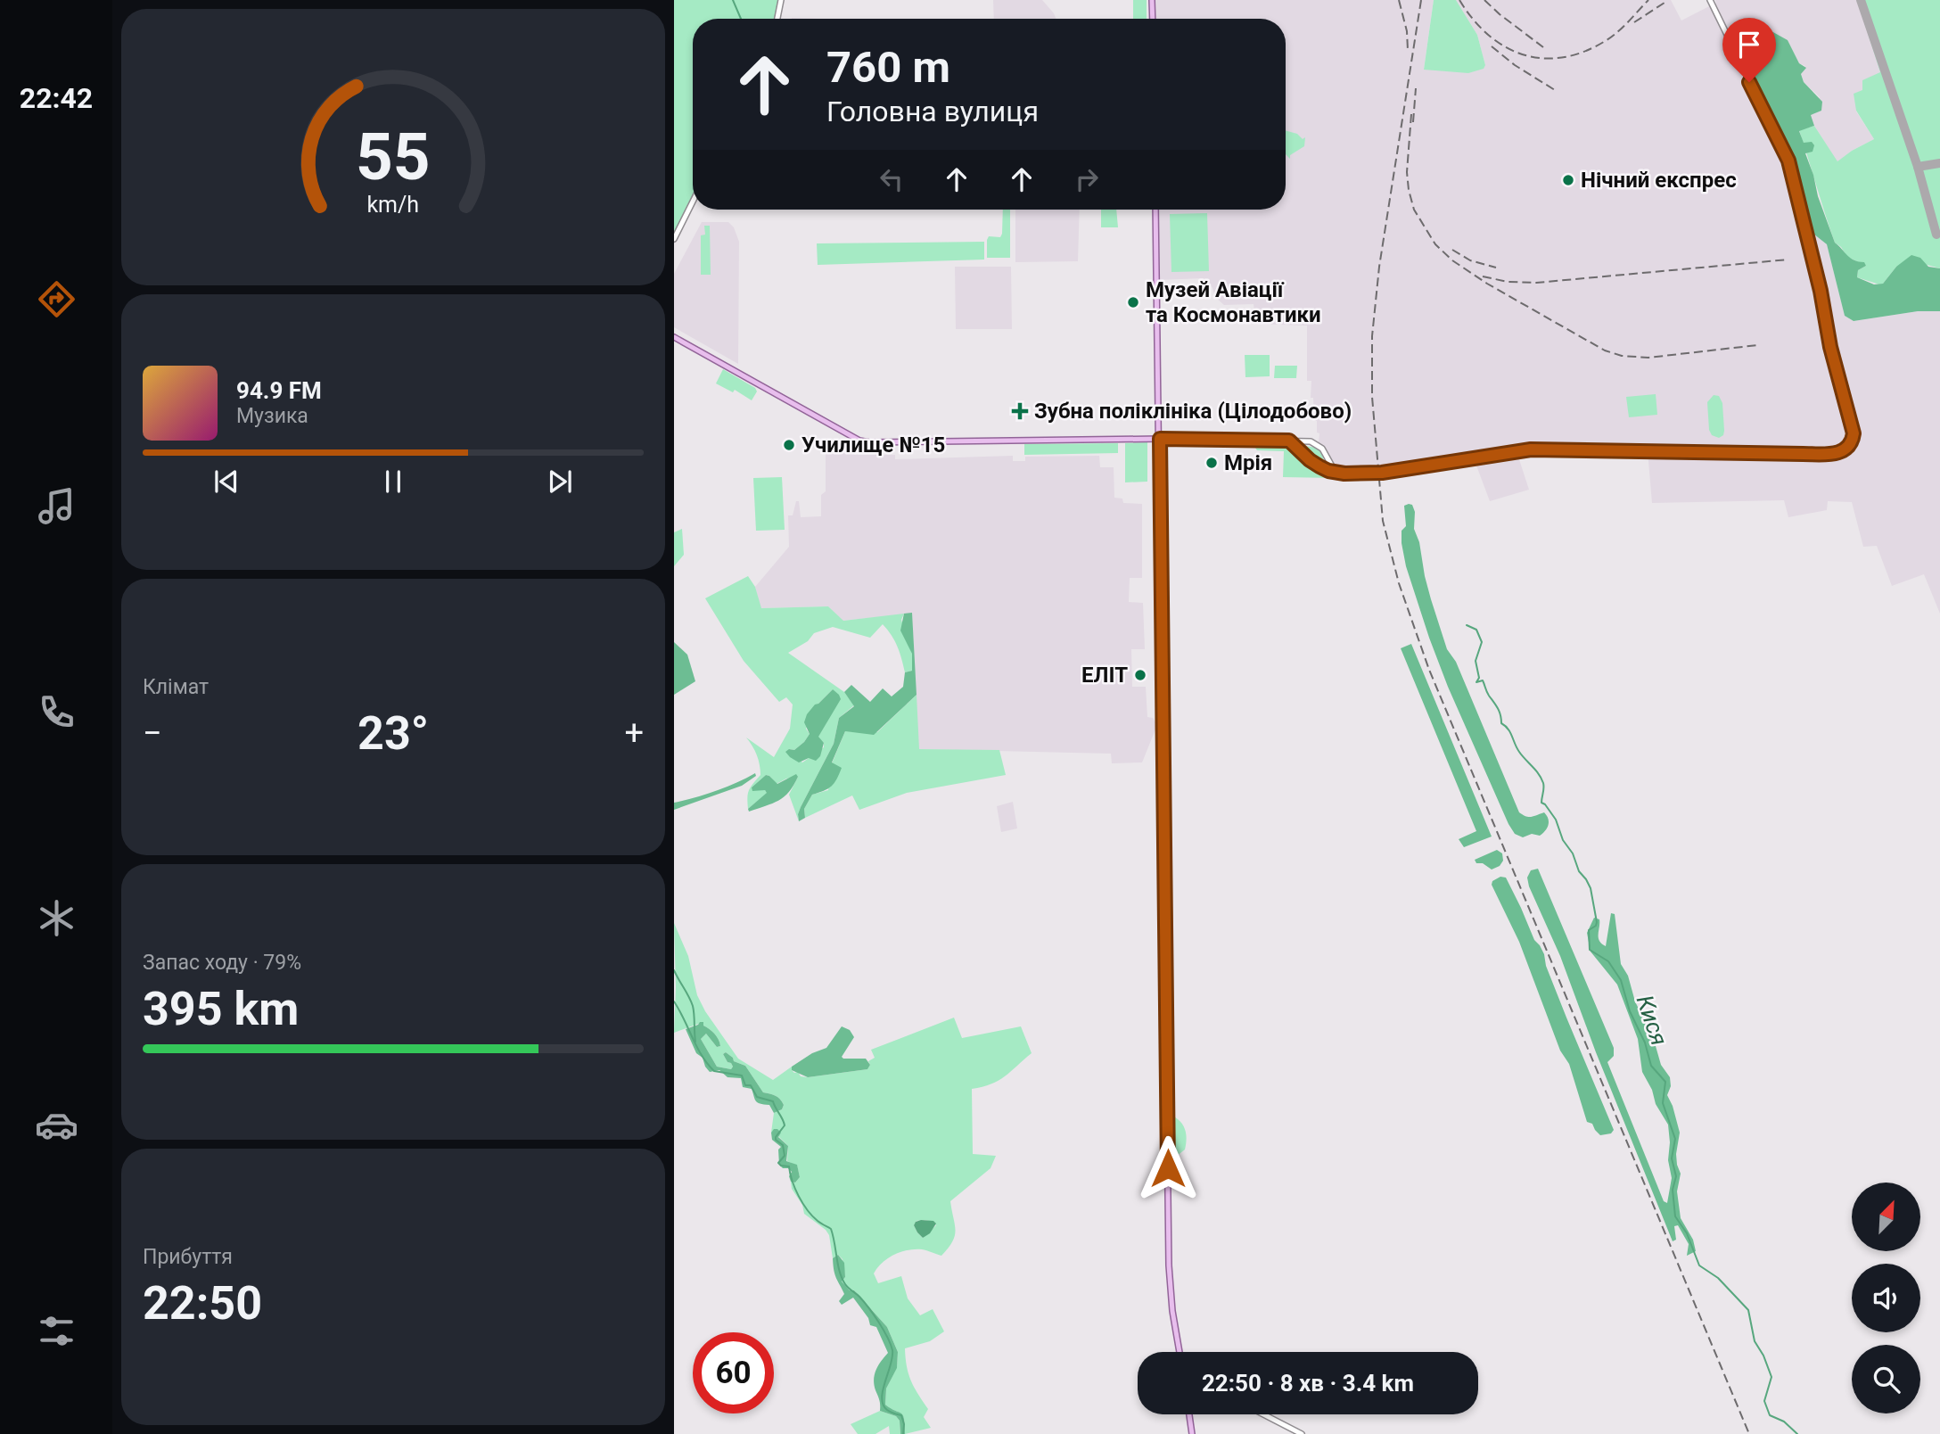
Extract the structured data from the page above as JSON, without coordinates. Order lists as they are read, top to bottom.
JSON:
{
  "water": ["Кися"],
  "places": {
    "other": [
      "Нічний експрес",
      "Музей Авіації та Космонавтики",
      "Училище №15",
      "Мрія",
      "ЕЛІТ"
    ],
    "health": ["Зубна поліклініка (Цілодобово)"]
  },
  "north": "top right",
  "page": {
    "tabs": "22:42",
    "turn": ["760 m", "Головна вулиця"],
    "song": ["94.9 FM", "Музика"],
    "tile": [
      "Клімат",
      ["Запас ходу · 79%", "395 km"],
      ["Прибуття", "22:50"]
    ],
    "heat": ["−", "23°", "+"],
    "limit": "60",
    "trip": "22:50 · 8 хв · 3.4 km",
    "gauge": ["55", "km/h"]
  }
}
